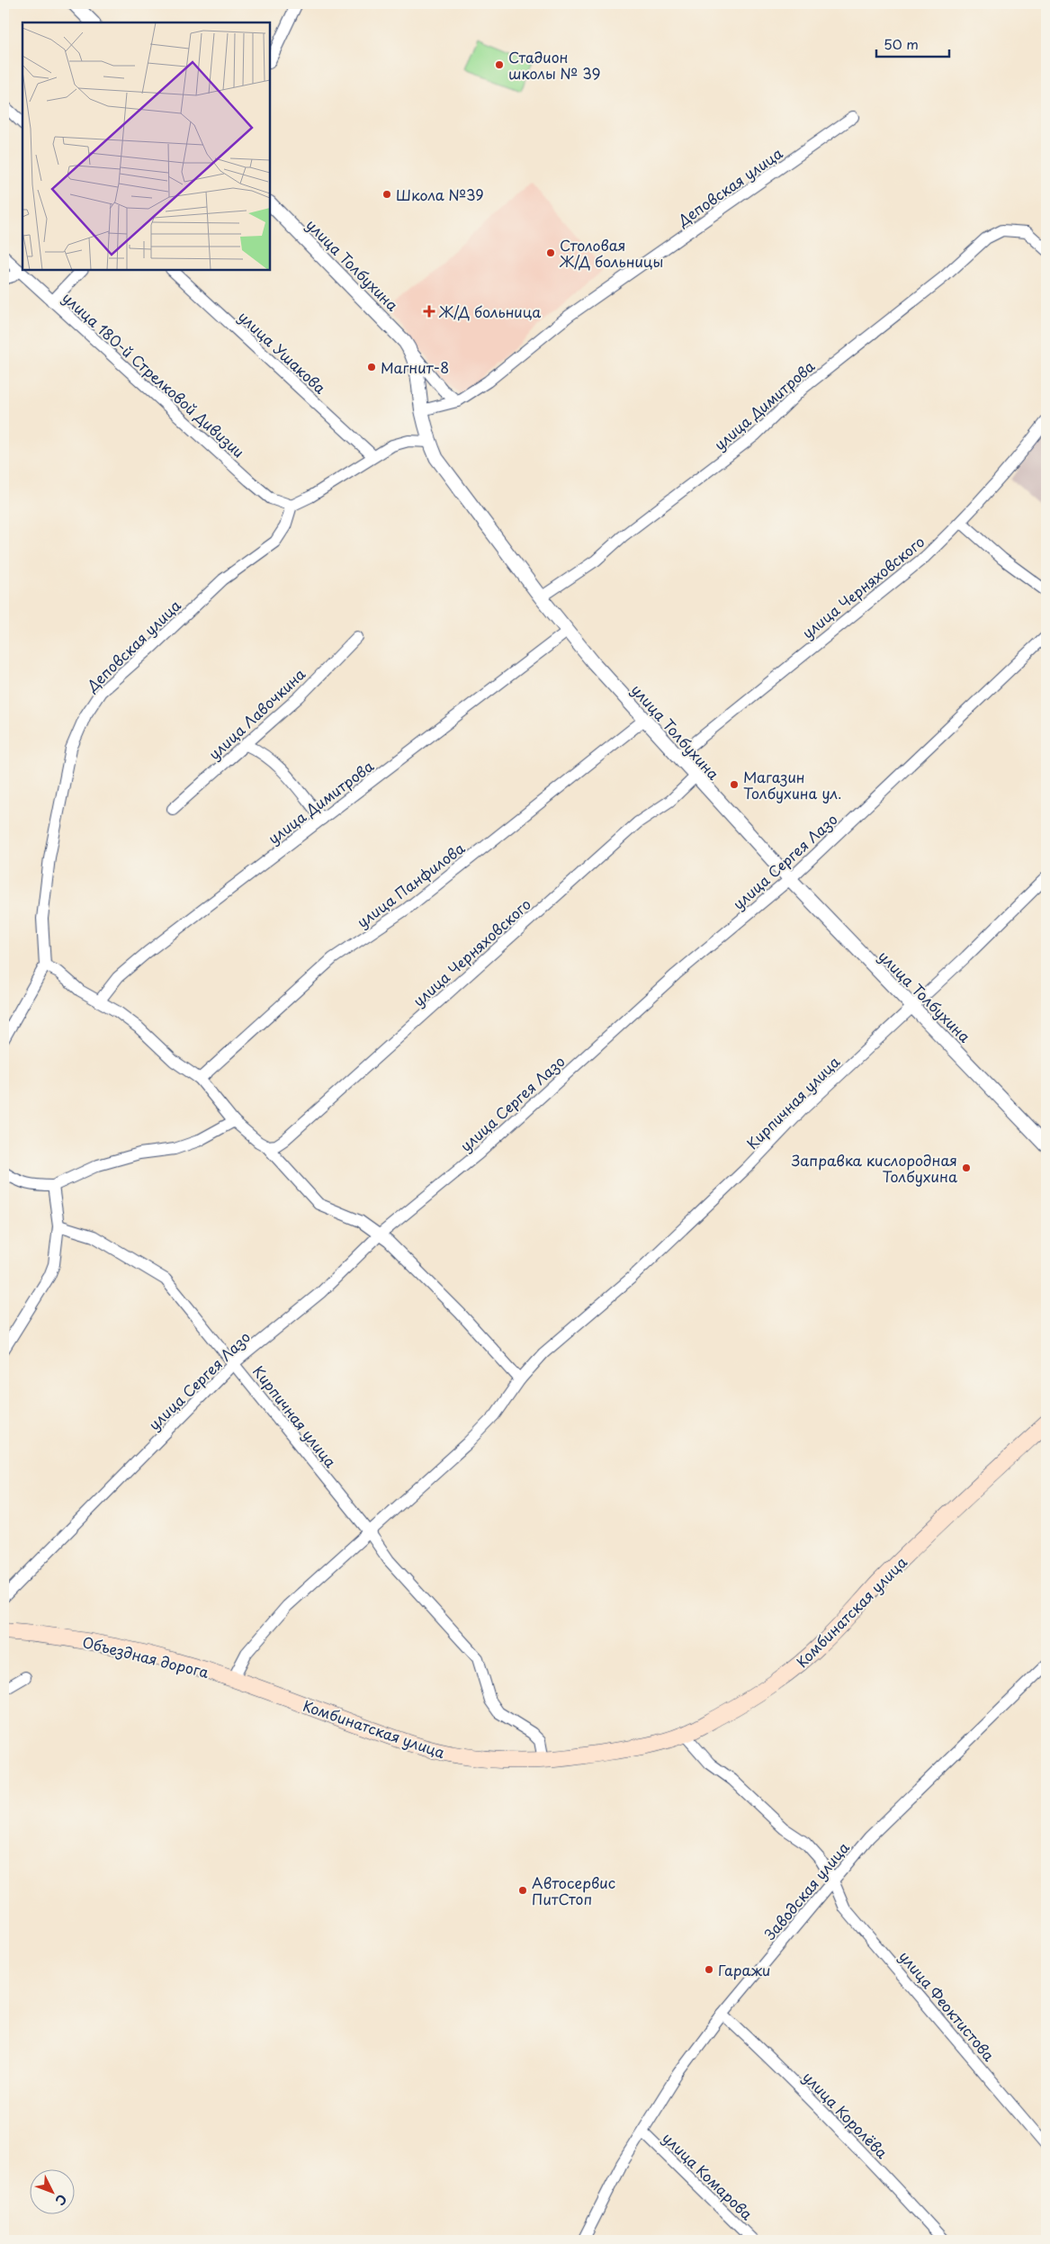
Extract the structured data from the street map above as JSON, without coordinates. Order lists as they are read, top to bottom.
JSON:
{
  "streets": {
    "main road": ["Комбинатская улица", "Объездная дорога"],
    "street": [
      "Деповская улица",
      "улица Толбухина",
      "улица Ушакова",
      "улица 180-й Стрелковой Дивизии",
      "улица Димитрова",
      "улица Черняховского",
      "улица Лавочкина",
      "улица Сергея Лазо",
      "улица Панфилова",
      "Кирпичная улица",
      "Заводская улица",
      "улица Феоктистова",
      "улица Королёва",
      "улица Комарова"
    ]
  },
  "crossings": [
    ["Деповская улица", "улица Толбухина"],
    ["Деповская улица", "улица 180-й Стрелковой Дивизии"],
    ["улица Толбухина", "улица Димитрова"],
    ["улица Толбухина", "улица Черняховского"],
    ["улица Толбухина", "улица Сергея Лазо"],
    ["улица Толбухина", "улица Панфилова"],
    ["улица Толбухина", "Кирпичная улица"],
    ["улица Сергея Лазо", "Кирпичная улица"],
    ["Кирпичная улица", "Комбинатская улица"],
    ["Комбинатская улица", "Объездная дорога"],
    ["Комбинатская улица", "улица Феоктистова"],
    ["Заводская улица", "улица Феоктистова"],
    ["Заводская улица", "улица Королёва"],
    ["Заводская улица", "улица Комарова"]
  ],
  "places": {
    "other": [
      "Стадион школы № 39",
      "Школа №39",
      "Столовая Ж/Д больницы",
      "Магнит-8",
      "Магазин Толбухина ул.",
      "Заправка кислородная Толбухина",
      "Автосервис ПитСтоп",
      "Гаражи"
    ],
    "health": ["Ж/Д больница"]
  },
  "scale_bar": "50 m",
  "north": "bottom right"
}
